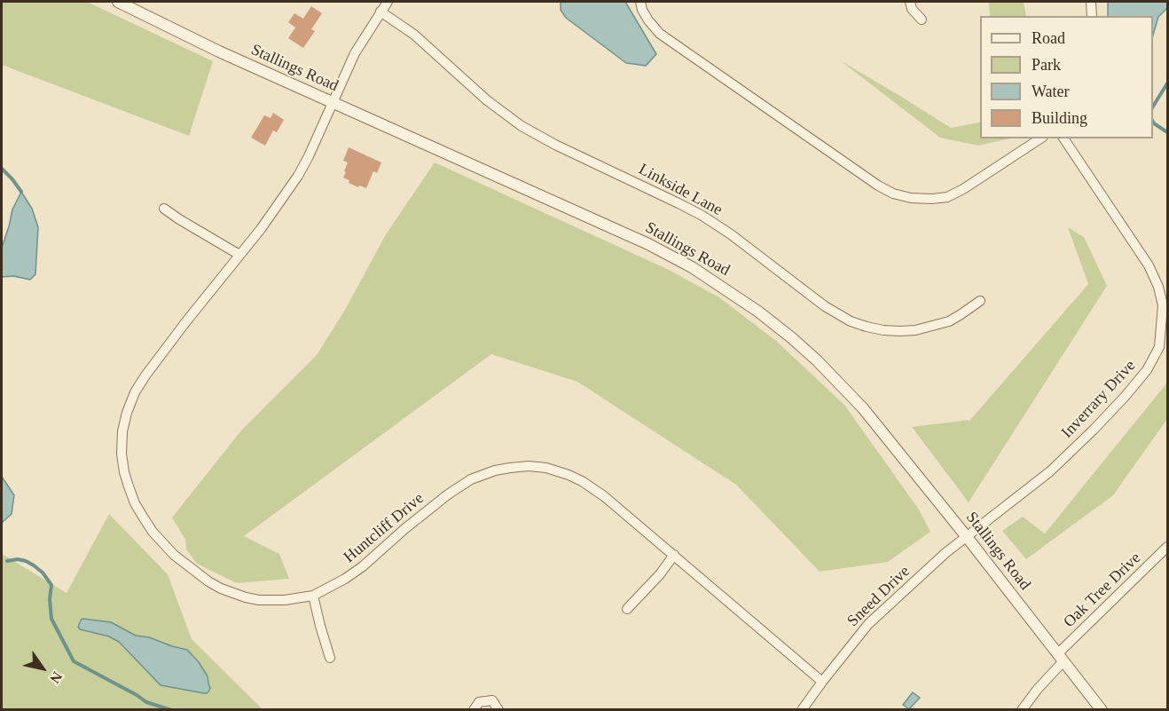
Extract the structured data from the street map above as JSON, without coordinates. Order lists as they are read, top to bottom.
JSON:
{
  "streets": {
    "street": [
      "Stallings Road",
      "Linkside Lane",
      "Inverrary Drive",
      "Huntcliff Drive",
      "Oak Tree Drive",
      "Sneed Drive"
    ]
  },
  "crossings": [
    ["Stallings Road", "Inverrary Drive"],
    ["Stallings Road", "Huntcliff Drive"],
    ["Stallings Road", "Oak Tree Drive"],
    ["Stallings Road", "Sneed Drive"],
    ["Linkside Lane", "Huntcliff Drive"],
    ["Inverrary Drive", "Sneed Drive"],
    ["Huntcliff Drive", "Sneed Drive"]
  ],
  "legend": [
    "Road",
    "Park",
    "Water",
    "Building"
  ],
  "north": "bottom right"
}
